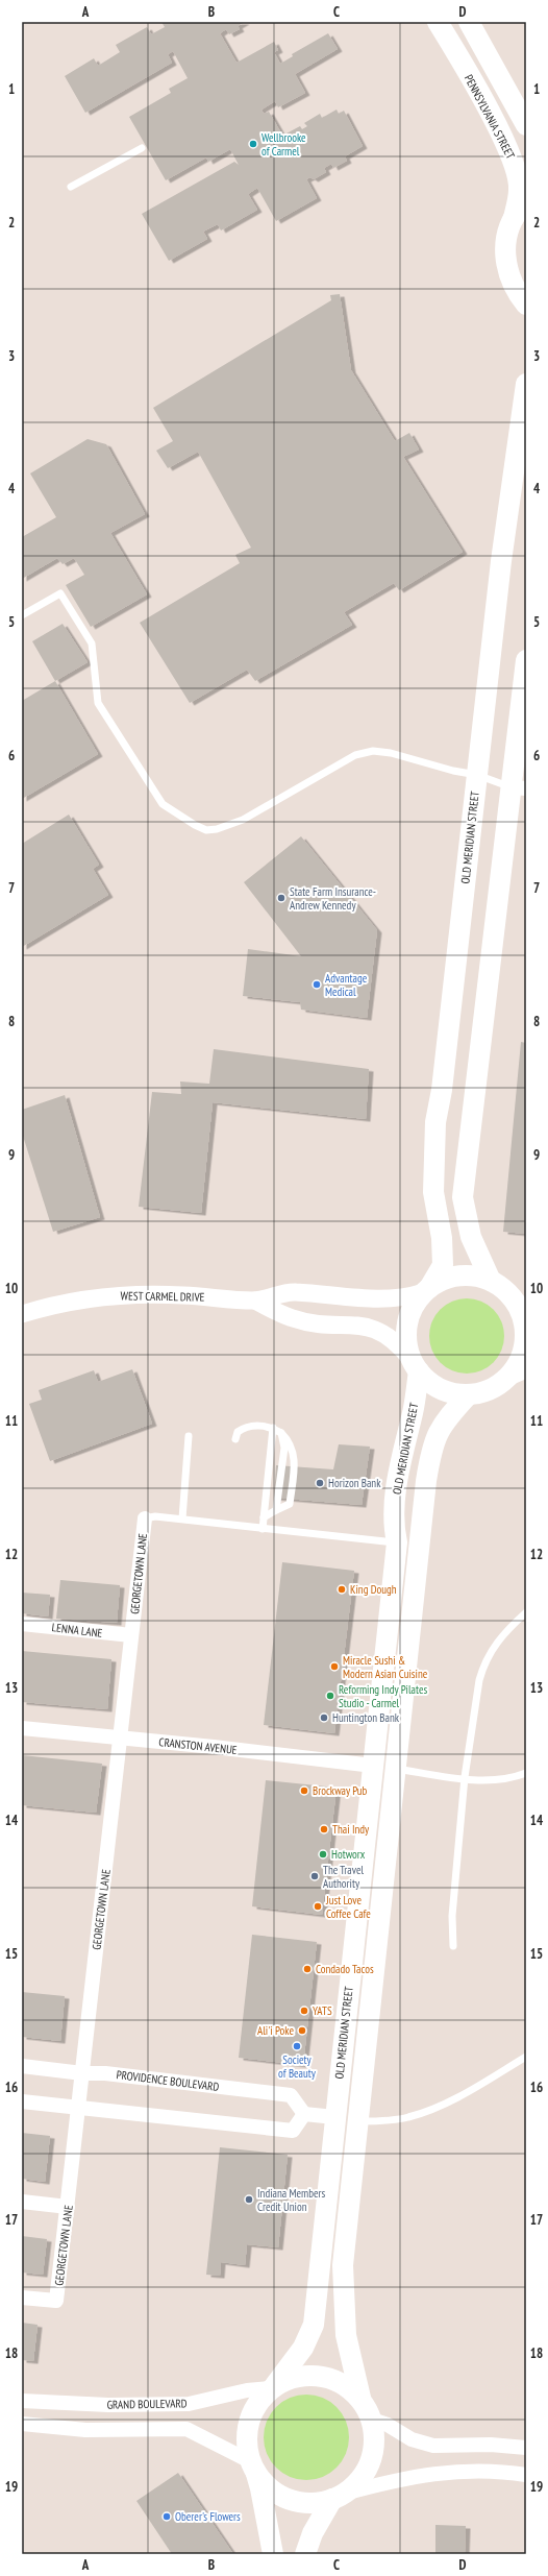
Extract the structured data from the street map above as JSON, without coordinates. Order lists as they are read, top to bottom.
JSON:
{
  "streets": {
    "main road": ["PENNSYLVANIA STREET", "OLD MERIDIAN STREET"],
    "street": [
      "WEST CARMEL DRIVE",
      "GEORGETOWN LANE",
      "LENNA LANE",
      "CRANSTON AVENUE",
      "PROVIDENCE BOULEVARD",
      "GRAND BOULEVARD"
    ]
  },
  "crossings": [
    ["OLD MERIDIAN STREET", "WEST CARMEL DRIVE"],
    ["OLD MERIDIAN STREET", "CRANSTON AVENUE"],
    ["OLD MERIDIAN STREET", "GRAND BOULEVARD"],
    ["GEORGETOWN LANE", "LENNA LANE"],
    ["GEORGETOWN LANE", "CRANSTON AVENUE"],
    ["GEORGETOWN LANE", "PROVIDENCE BOULEVARD"]
  ],
  "places": [
    "Wellbrooke of Carmel",
    "State Farm Insurance- Andrew Kennedy",
    "Advantage Medical",
    "Horizon Bank",
    "King Dough",
    "Miracle Sushi & Modern Asian Cuisine",
    "Reforming Indy Pilates Studio - Carmel",
    "Huntington Bank",
    "Brockway Pub",
    "Thai Indy",
    "Hotworx",
    "The Travel Authority",
    "Just Love Coffee Cafe",
    "Condado Tacos",
    "YATS",
    "Ali'i Poke",
    "Society of Beauty",
    "Indiana Members Credit Union",
    "Oberer's Flowers"
  ],
  "grid": {
    "columns": [
      "A",
      "B",
      "C",
      "D"
    ],
    "rows": [
      "1",
      "2",
      "3",
      "4",
      "5",
      "6",
      "7",
      "8",
      "9",
      "10",
      "11",
      "12",
      "13",
      "14",
      "15",
      "16",
      "17",
      "18",
      "19"
    ]
  }
}
